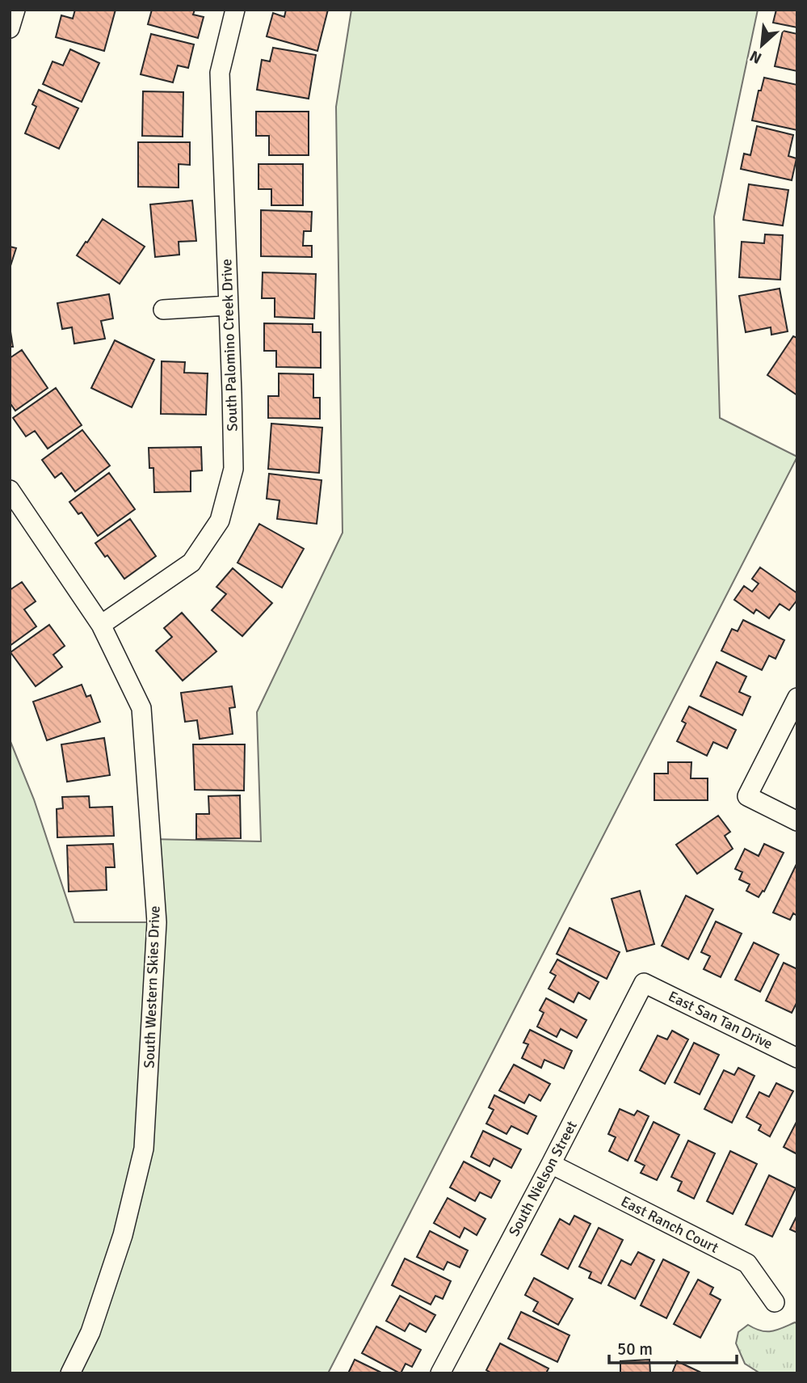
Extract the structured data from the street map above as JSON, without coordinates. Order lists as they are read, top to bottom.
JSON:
{
  "streets": {
    "street": [
      "South Palomino Creek Drive",
      "South Western Skies Drive",
      "East San Tan Drive",
      "South Nielson Street",
      "East Ranch Court"
    ]
  },
  "crossings": [
    ["South Palomino Creek Drive", "South Western Skies Drive"],
    ["East San Tan Drive", "South Nielson Street"],
    ["South Nielson Street", "East Ranch Court"]
  ],
  "scale_bar": "50 m",
  "north": "bottom left"
}
